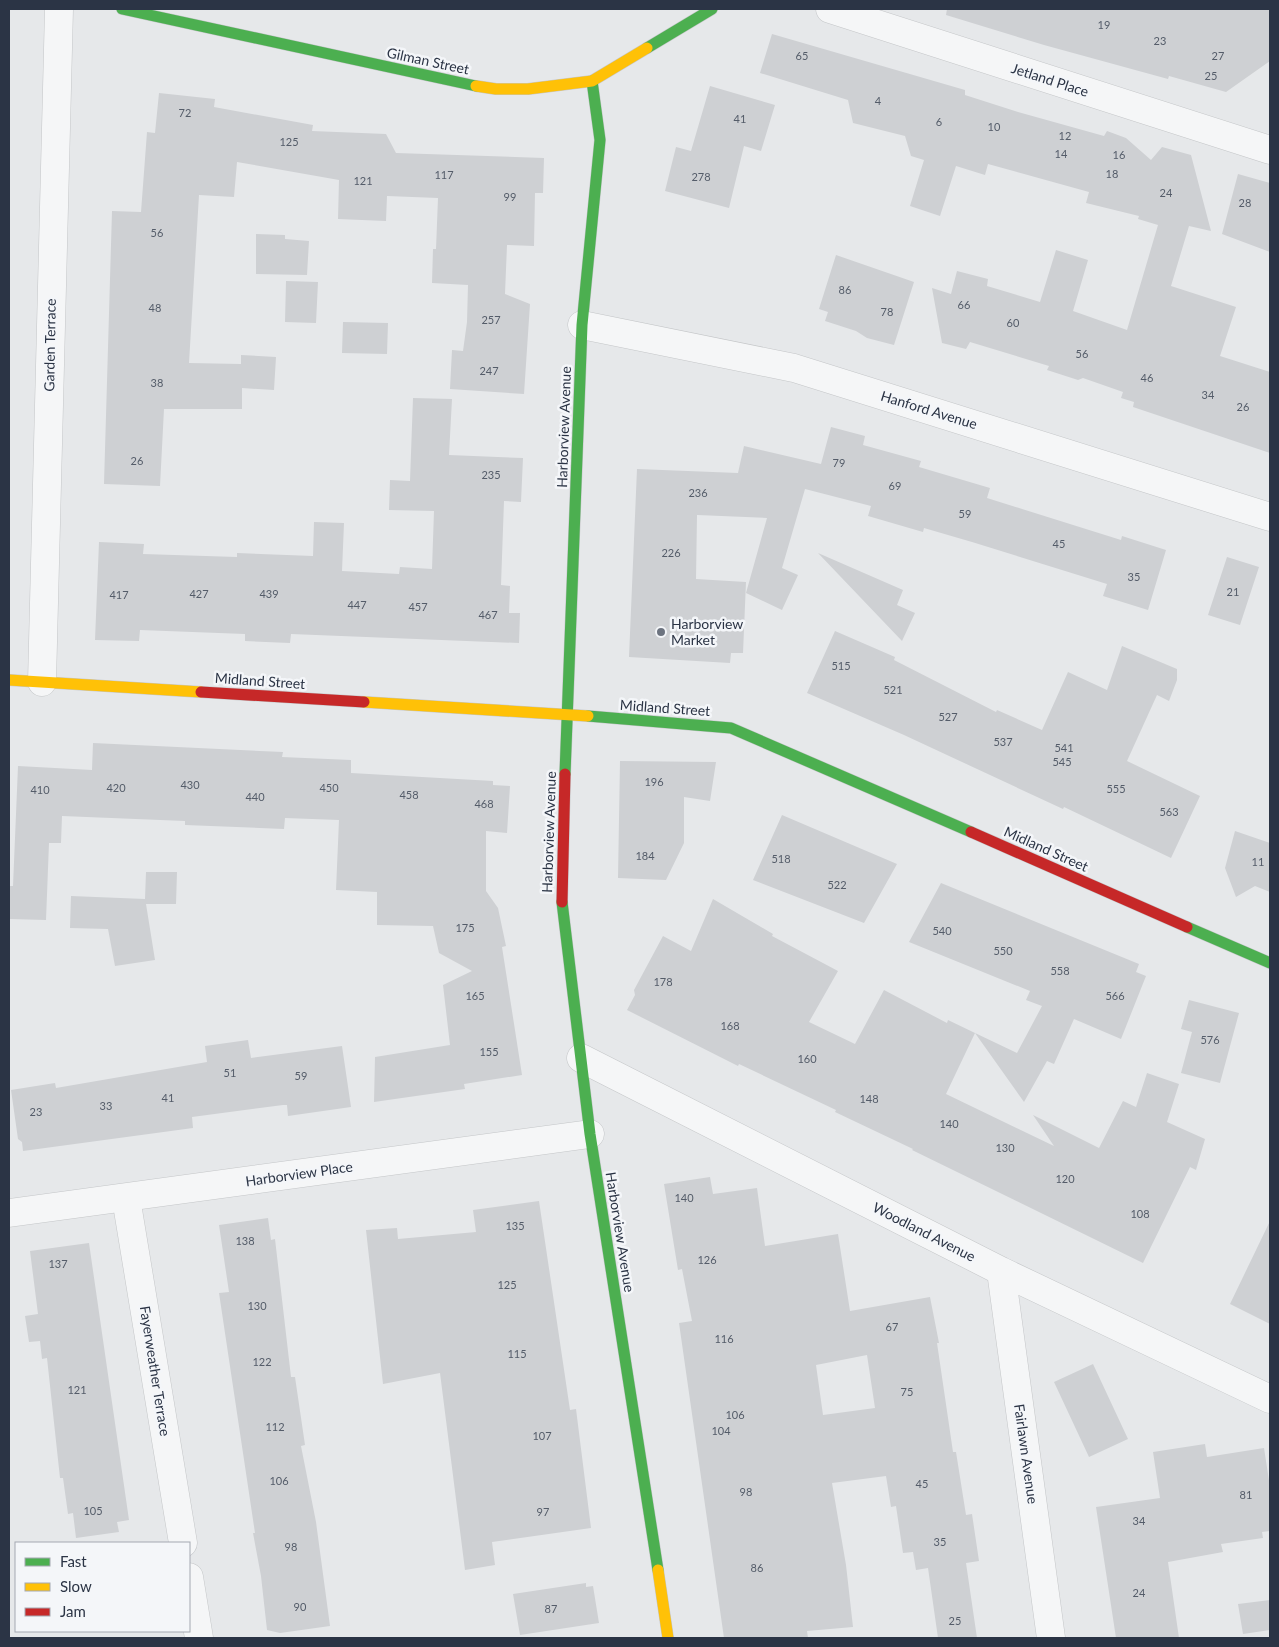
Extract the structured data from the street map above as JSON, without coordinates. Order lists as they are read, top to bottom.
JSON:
{
  "streets": {
    "street": [
      "Gilman Street",
      "Jetland Place",
      "Garden Terrace",
      "Hanford Avenue",
      "Harborview Avenue",
      "Midland Street",
      "Harborview Place",
      "Woodland Avenue",
      "Fayerweather Terrace",
      "Fairlawn Avenue"
    ]
  },
  "crossings": [
    ["Gilman Street", "Harborview Avenue"],
    ["Garden Terrace", "Midland Street"],
    ["Hanford Avenue", "Harborview Avenue"],
    ["Harborview Avenue", "Midland Street"],
    ["Harborview Avenue", "Harborview Place"],
    ["Harborview Avenue", "Woodland Avenue"],
    ["Harborview Place", "Fayerweather Terrace"],
    ["Woodland Avenue", "Fairlawn Avenue"]
  ],
  "places": ["Harborview Market"],
  "house_numbers": [
    "19",
    "23",
    "65",
    "27",
    "25",
    "4",
    "72",
    "41",
    "6",
    "10",
    "12",
    "125",
    "14",
    "16",
    "18",
    "117",
    "278",
    "121",
    "24",
    "99",
    "28",
    "56",
    "86",
    "66",
    "48",
    "78",
    "257",
    "60",
    "56",
    "247",
    "46",
    "38",
    "34",
    "26",
    "26",
    "79",
    "235",
    "69",
    "236",
    "59",
    "45",
    "226",
    "35",
    "21",
    "427",
    "439",
    "417",
    "447",
    "457",
    "467",
    "515",
    "521",
    "527",
    "537",
    "541",
    "545",
    "196",
    "430",
    "420",
    "450",
    "555",
    "410",
    "458",
    "440",
    "468",
    "563",
    "184",
    "518",
    "11",
    "522",
    "175",
    "540",
    "550",
    "558",
    "178",
    "165",
    "566",
    "168",
    "576",
    "155",
    "160",
    "51",
    "59",
    "41",
    "148",
    "33",
    "23",
    "140",
    "130",
    "120",
    "140",
    "108",
    "135",
    "138",
    "126",
    "137",
    "125",
    "130",
    "67",
    "116",
    "115",
    "122",
    "121",
    "75",
    "106",
    "112",
    "104",
    "107",
    "106",
    "45",
    "98",
    "81",
    "105",
    "97",
    "34",
    "35",
    "98",
    "86",
    "24",
    "90",
    "87",
    "25"
  ],
  "legend": ["Fast", "Slow", "Jam"]
}
